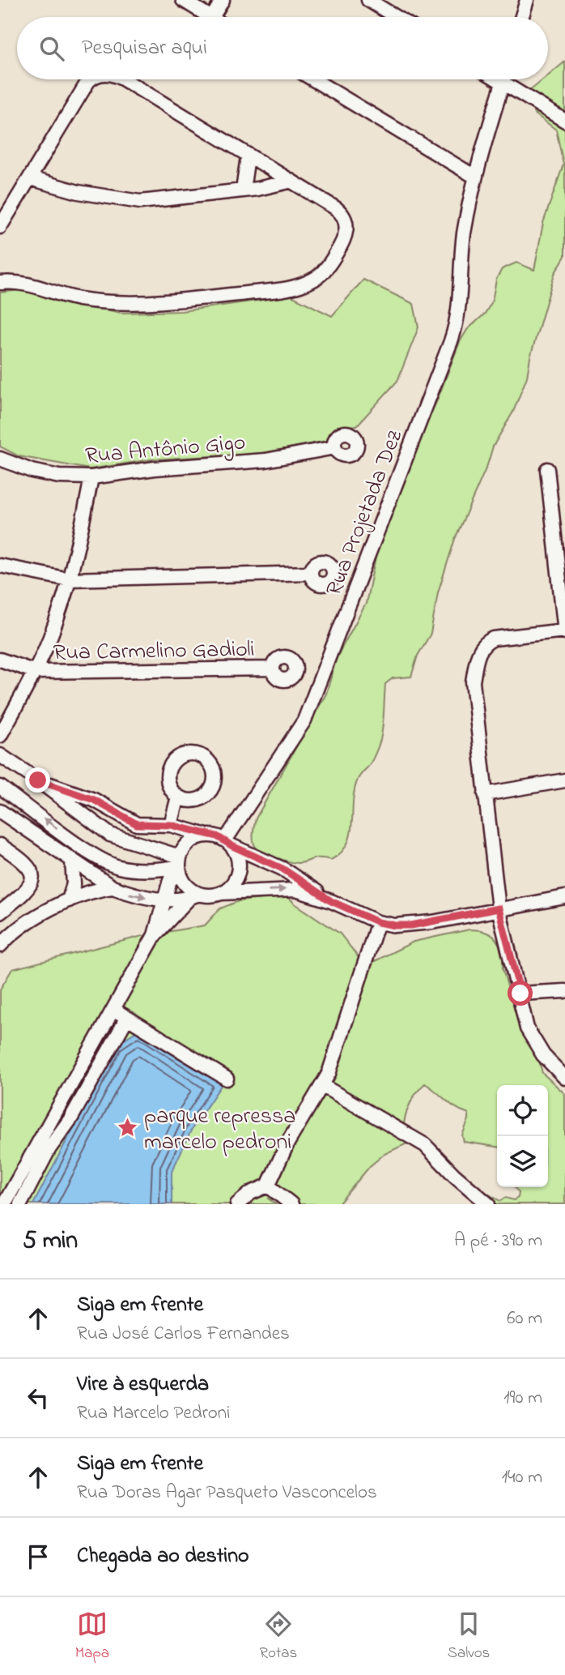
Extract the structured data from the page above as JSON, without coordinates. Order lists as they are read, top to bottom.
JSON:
{
  "streets": {
    "street": ["Rua Antônio Gigo", "Rua Projetada Dez", "Rua Carmelino Gadioli"]
  },
  "places": {
    "place": ["parque repressa marcelo pedroni"]
  },
  "page": {
    "search": "Pesquisar aqui",
    "heading": ["5 min", "A pé · 390 m"],
    "list": [
      ["Siga em frente", "Rua José Carlos Fernandes", "60 m"],
      ["Vire à esquerda", "Rua Marcelo Pedroni", "190 m"],
      ["Siga em frente", "Rua Doras Agar Pasqueto Vasconcelos", "140 m"],
      "Chegada ao destino"
    ],
    "nav": ["Mapa", "Rotas", "Salvos"]
  }
}
